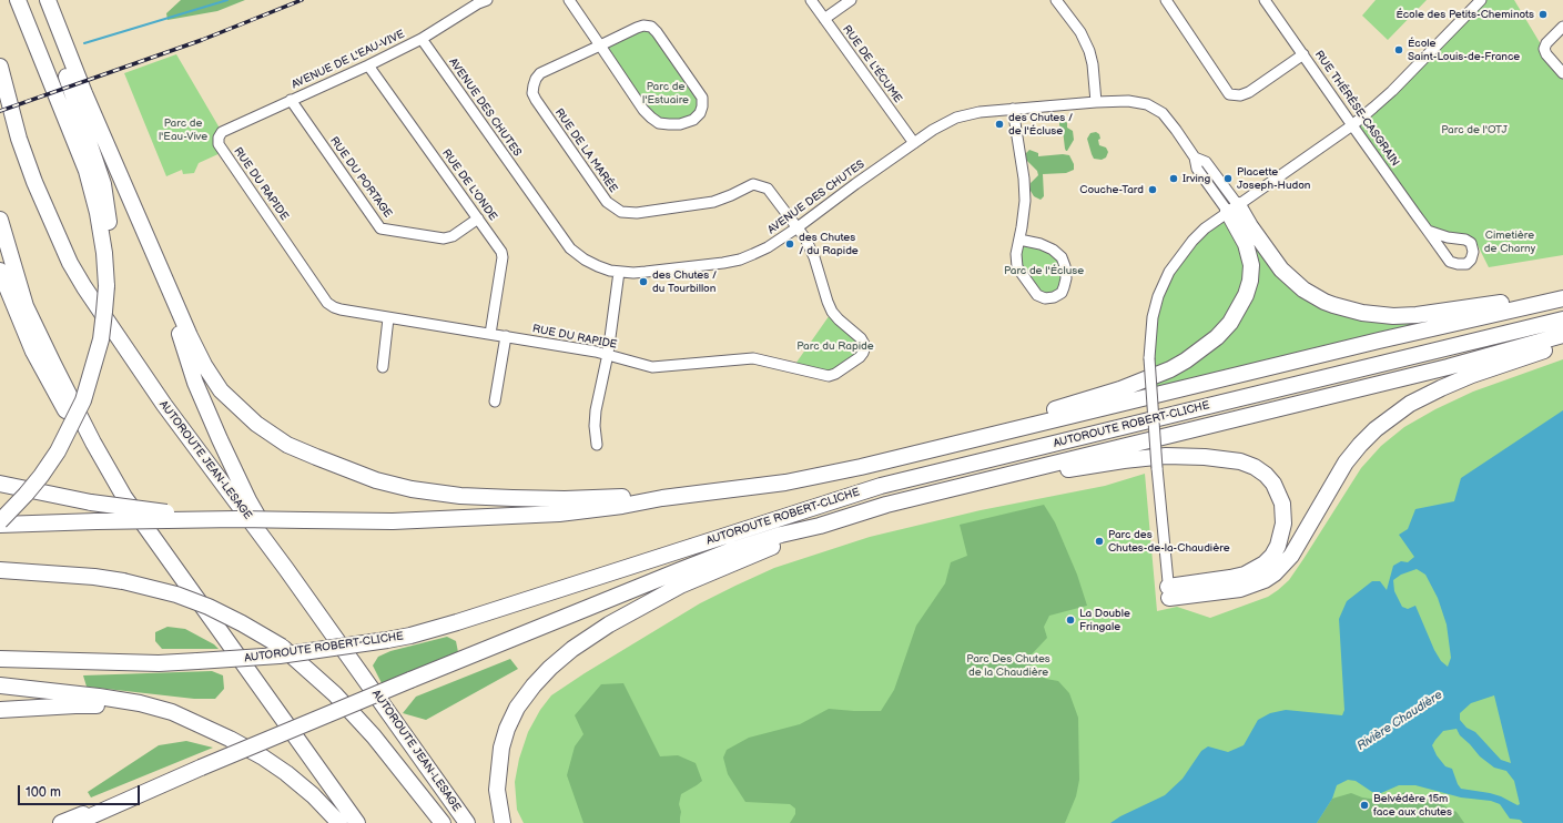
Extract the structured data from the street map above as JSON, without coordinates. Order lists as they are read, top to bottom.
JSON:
{
  "streets": {
    "highway": ["AUTOROUTE ROBERT-CLICHE", "AUTOROUTE JEAN-LESAGE"],
    "street": [
      "AVENUE DE L'EAU-VIVE",
      "RUE DE L'ÉCUME",
      "AVENUE DES CHUTES",
      "RUE THÉRÈSE-CASGRAIN",
      "RUE DE LA MARÉE",
      "RUE DU PORTAGE",
      "RUE DU RAPIDE",
      "RUE DE L'ONDE"
    ]
  },
  "crossings": [
    ["AVENUE DE L'EAU-VIVE", "AVENUE DES CHUTES"],
    ["AVENUE DE L'EAU-VIVE", "RUE DU PORTAGE"],
    ["AVENUE DE L'EAU-VIVE", "RUE DU RAPIDE"],
    ["AVENUE DE L'EAU-VIVE", "RUE DE L'ONDE"],
    ["RUE DE L'ÉCUME", "AVENUE DES CHUTES"],
    ["AVENUE DES CHUTES", "RUE DE LA MARÉE"],
    ["AVENUE DES CHUTES", "RUE DU RAPIDE"],
    ["RUE DE LA MARÉE", "RUE DU RAPIDE"],
    ["RUE DU PORTAGE", "RUE DE L'ONDE"],
    ["RUE DU RAPIDE", "RUE DE L'ONDE"]
  ],
  "water": ["Rivière Chaudière"],
  "parks": [
    "Parc de l'Estuaire",
    "Parc de l'Eau-Vive",
    "Parc de l'OTJ",
    "Cimetière de Charny",
    "Parc de l'Écluse",
    "Parc du Rapide",
    "Parc Des Chutes de la Chaudière"
  ],
  "places": [
    "École des Petits-Cheminots",
    "École Saint-Louis-de-France",
    "des Chutes / de l'Écluse",
    "Irving",
    "Placette Joseph-Hudon",
    "Couche-Tard",
    "des Chutes / du Rapide",
    "des Chutes / du Tourbillon",
    "Parc des Chutes-de-la-Chaudière",
    "La Double Fringale",
    "Belvédère 15m face aux chutes"
  ],
  "scale_bar": "100 m"
}
